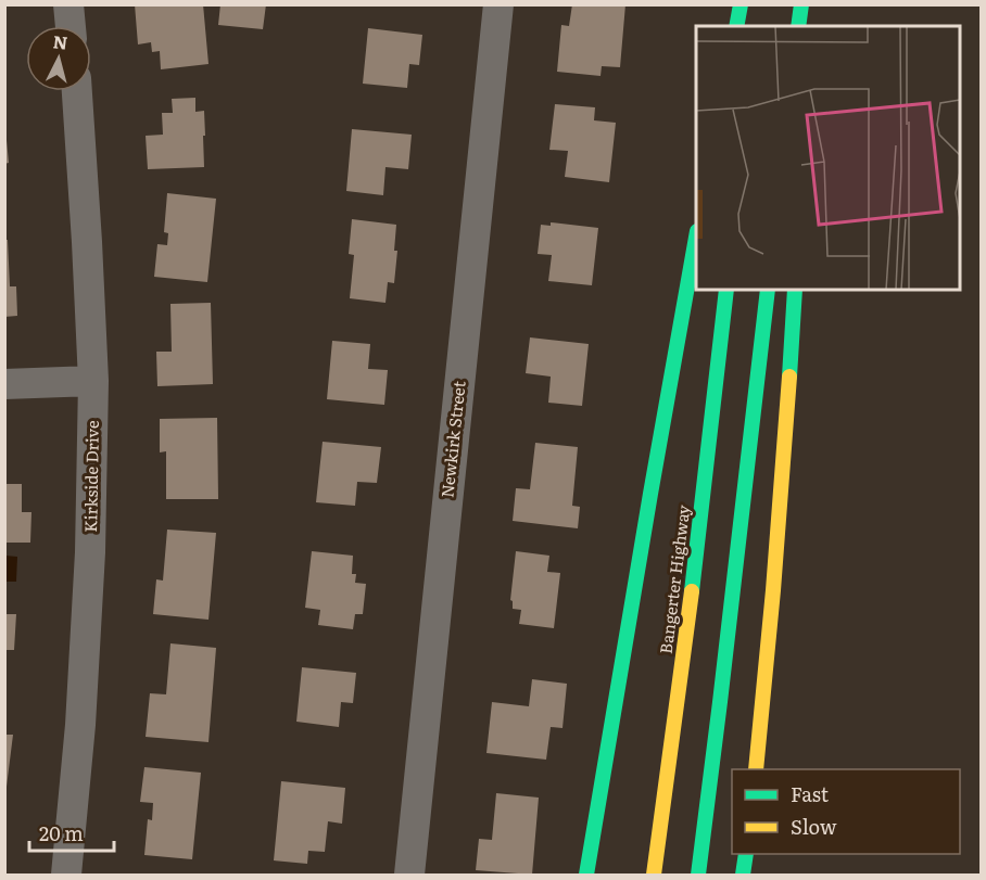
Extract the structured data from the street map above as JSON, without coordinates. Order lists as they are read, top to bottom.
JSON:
{
  "streets": {
    "highway": ["Bangerter Highway"],
    "street": ["Newkirk Street", "Kirkside Drive"]
  },
  "legend": ["Fast", "Slow"],
  "scale_bar": "20 m",
  "north": "top"
}
